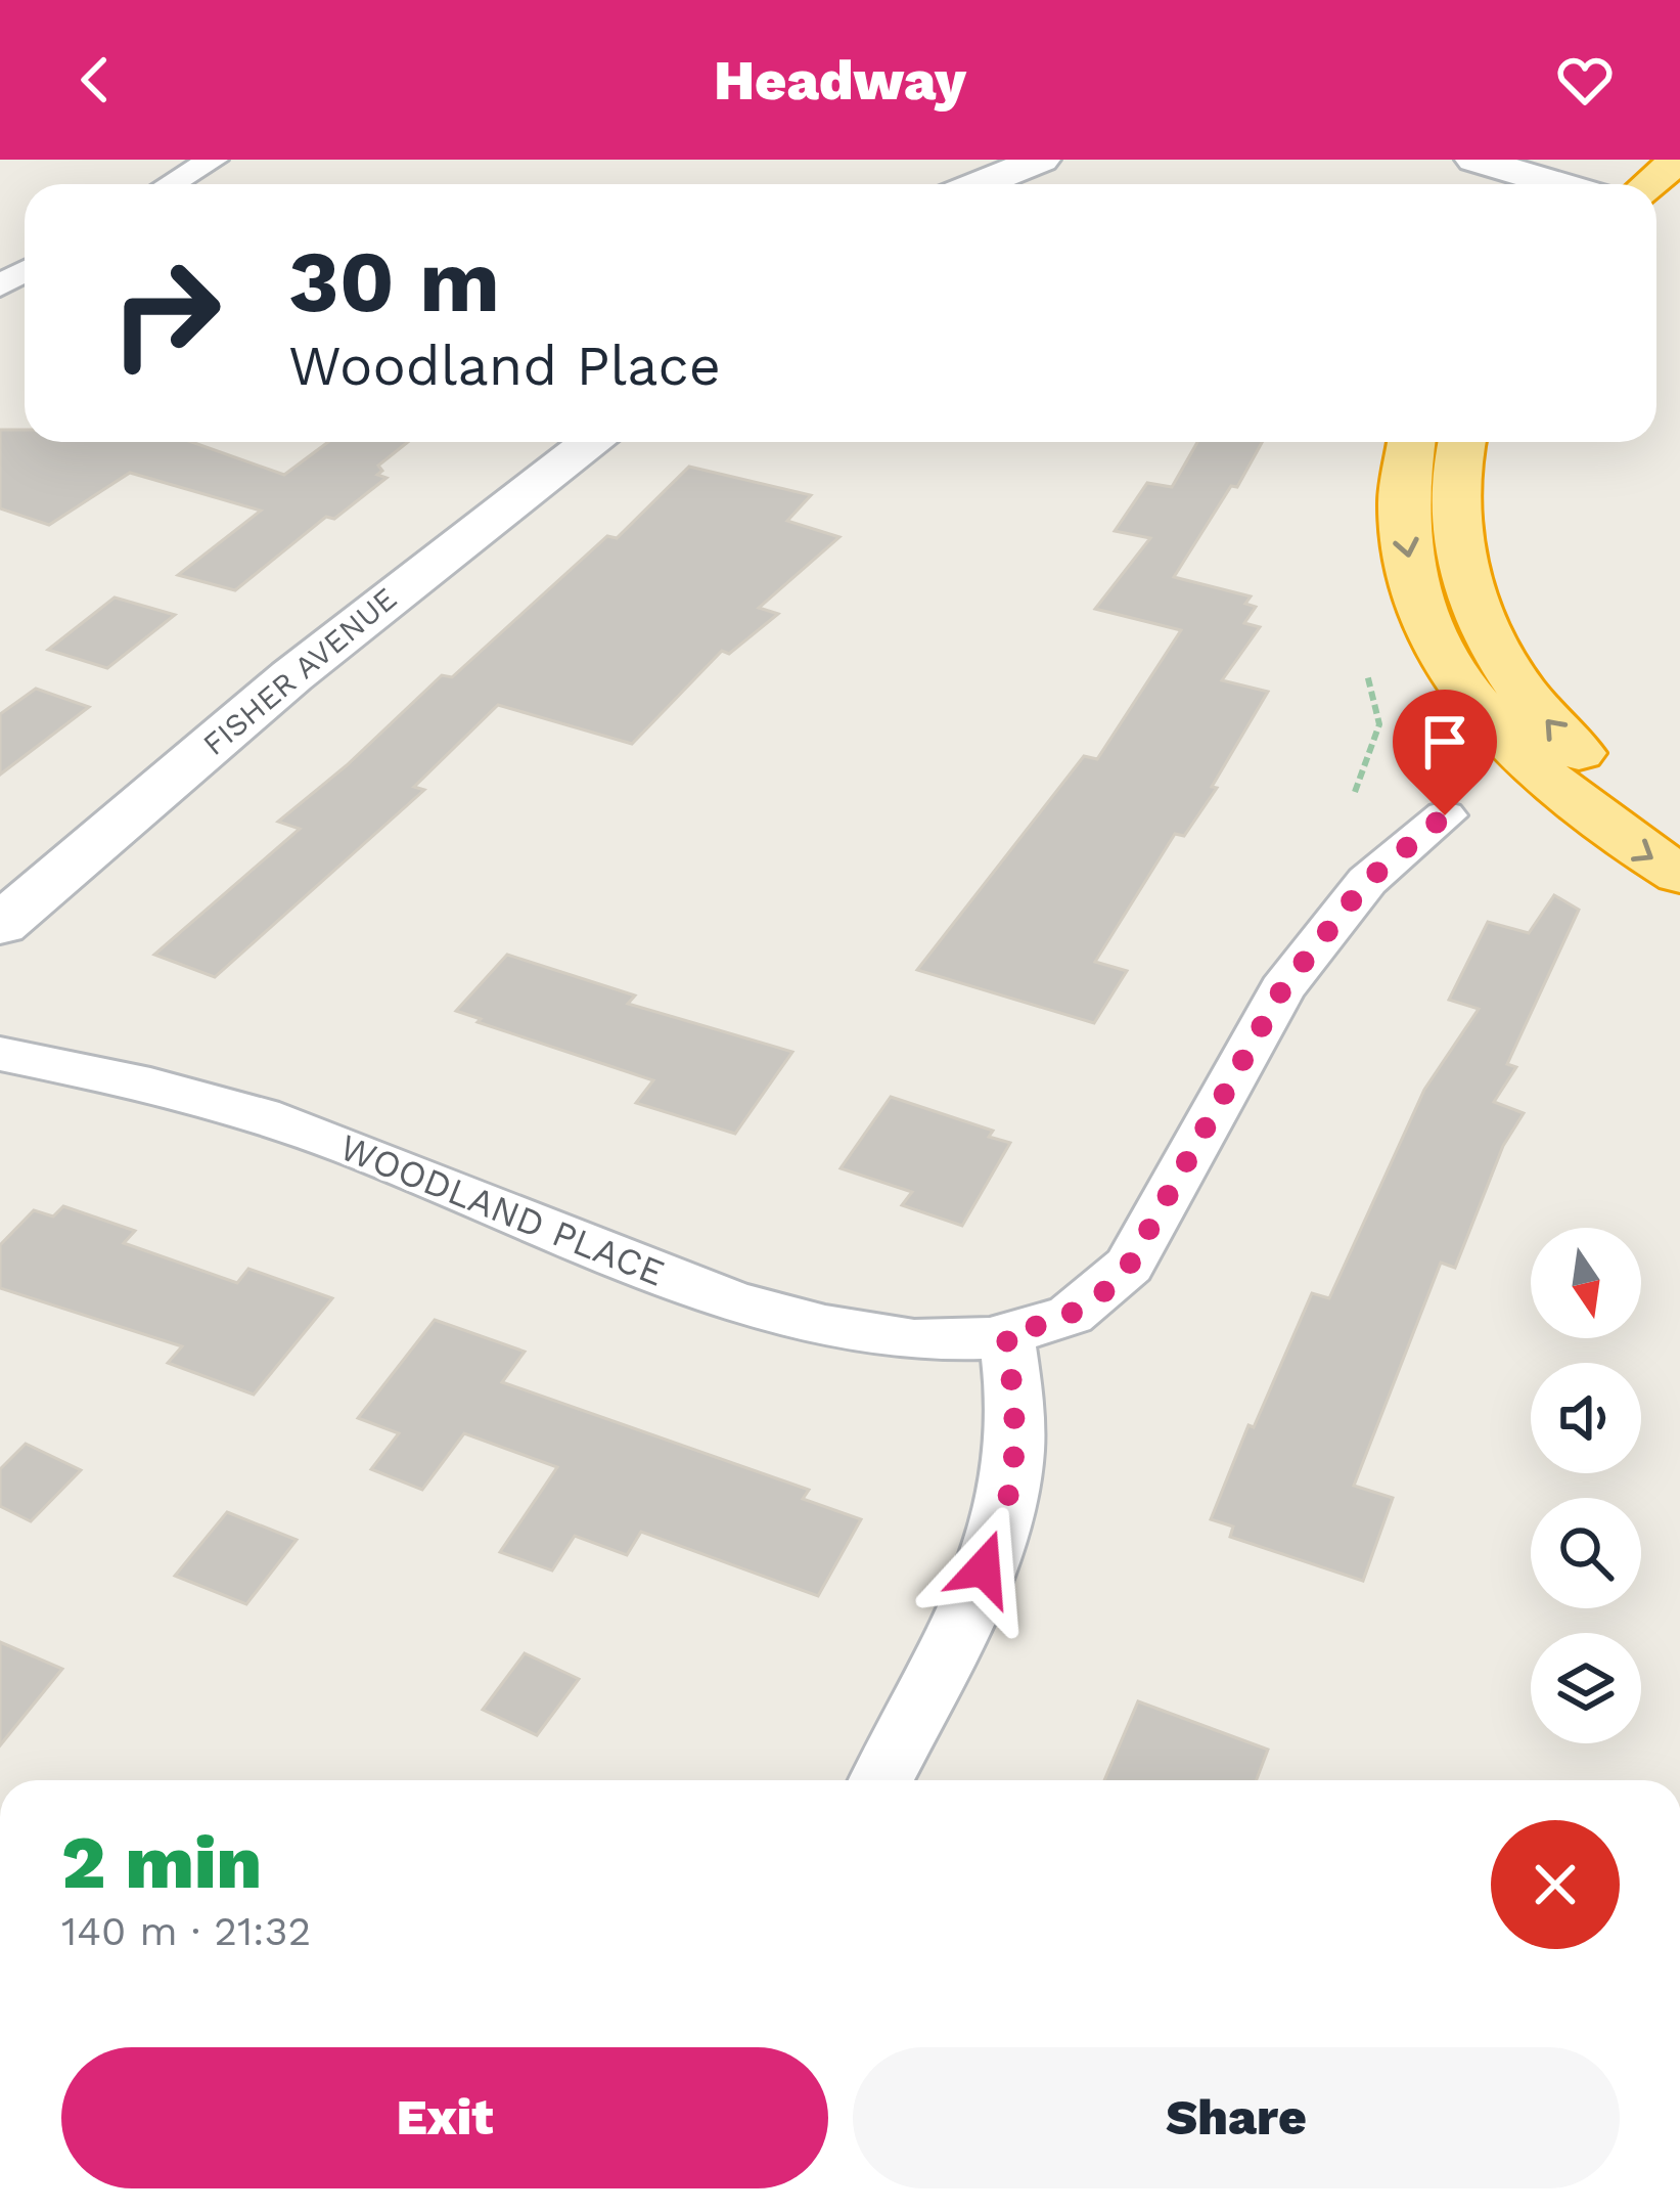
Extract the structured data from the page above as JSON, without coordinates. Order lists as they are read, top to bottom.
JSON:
{
  "streets": {
    "street": ["FISHER AVENUE", "WOODLAND PLACE"]
  },
  "north": "bottom",
  "page": {
    "header": "Headway",
    "turn": ["30 m", "Woodland Place"],
    "heading": ["2 min", "140 m · 21:32"],
    "buttons": ["Exit", "Share"]
  }
}
